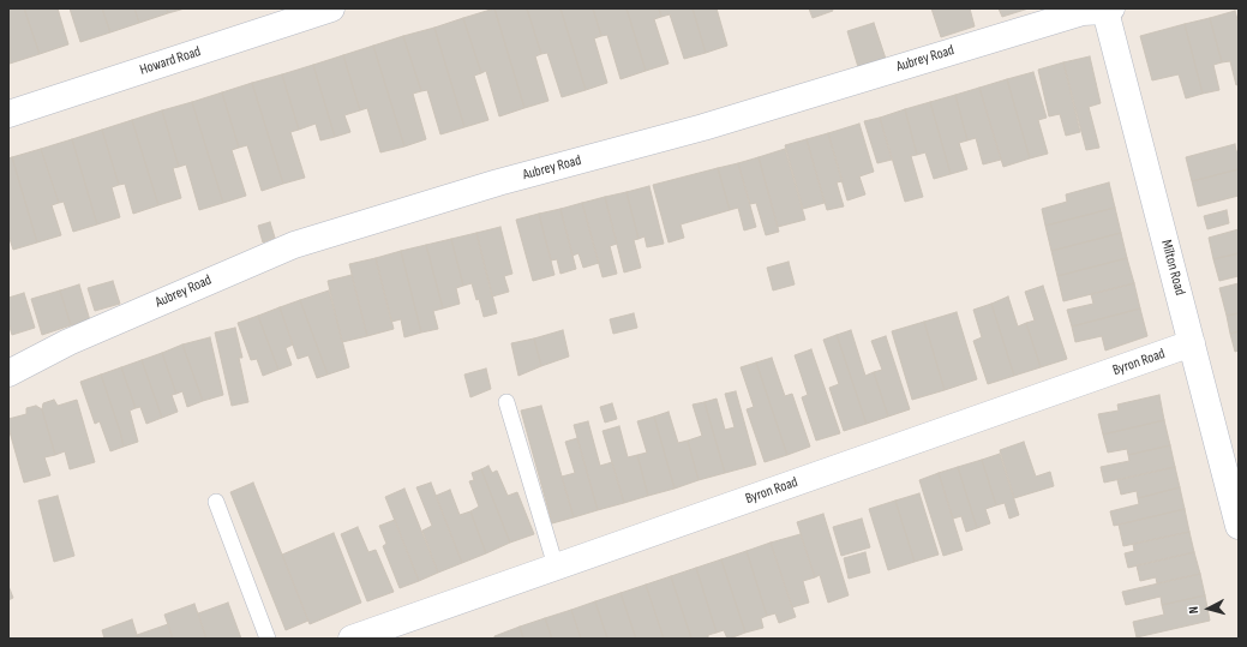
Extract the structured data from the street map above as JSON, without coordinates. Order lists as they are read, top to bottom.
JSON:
{
  "streets": {
    "street": [
      "Aubrey Road",
      "Howard Road",
      "Milton Road",
      "Byron Road"
    ]
  },
  "crossings": [
    ["Aubrey Road", "Milton Road"],
    ["Milton Road", "Byron Road"]
  ],
  "north": "left"
}
